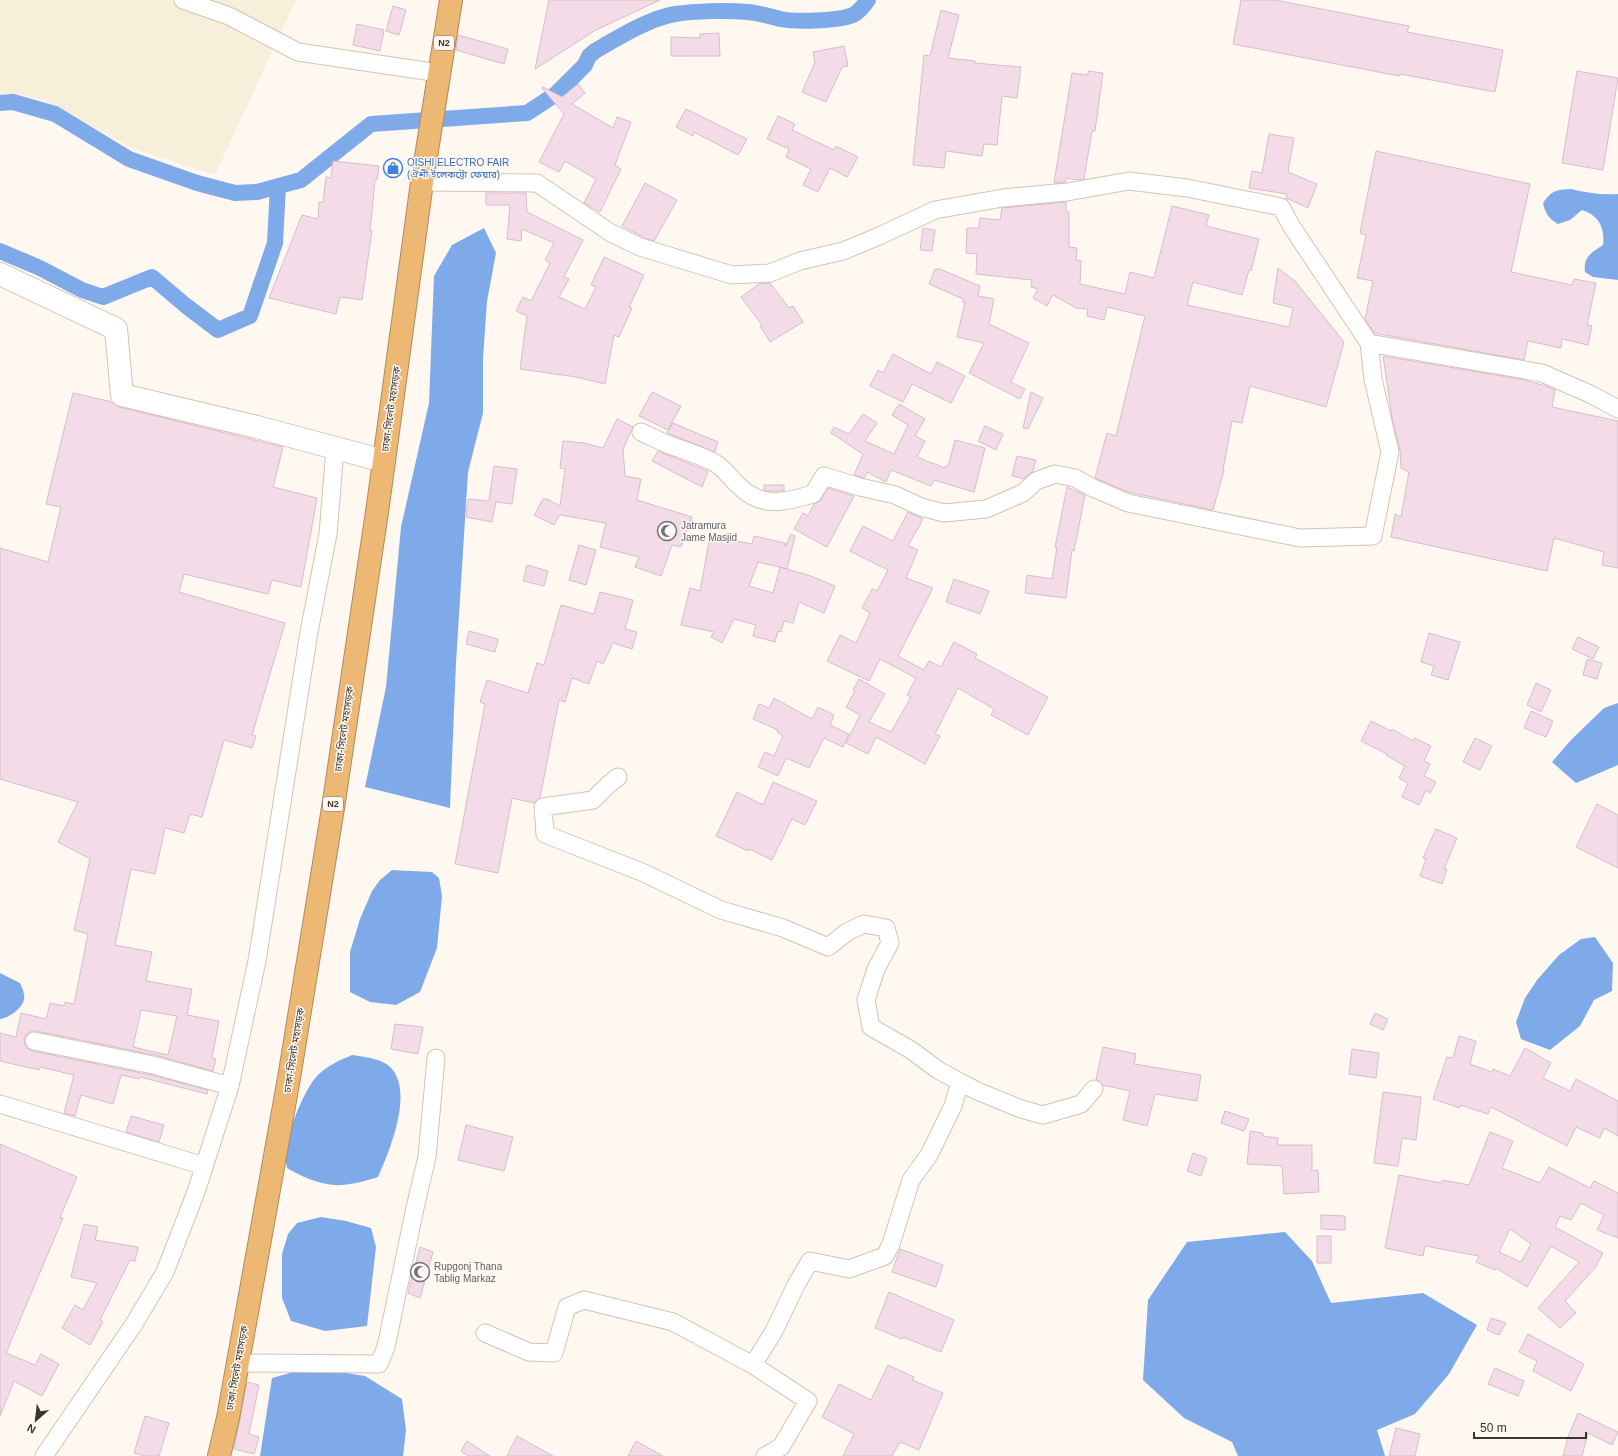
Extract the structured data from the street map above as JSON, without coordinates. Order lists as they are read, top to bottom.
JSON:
{
  "streets": {
    "highway": ["N2", "ঢাকা-সিলেট মহাসড়ক"]
  },
  "places": {
    "shop": ["OISHI ELECTRO FAIR (ঐশী ইলেকট্রো ফেয়ার)"],
    "mosque": ["Jatramura Jame Masjid", "Rupgonj Thana Tablig Markaz"]
  },
  "scale_bar": "50 m",
  "north": "bottom left"
}
